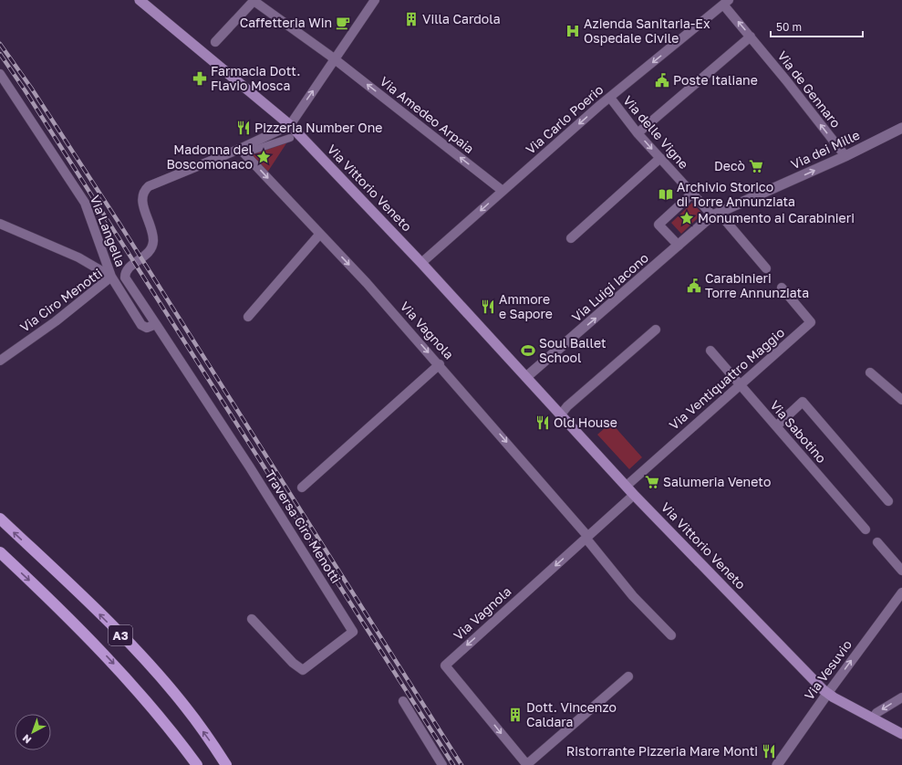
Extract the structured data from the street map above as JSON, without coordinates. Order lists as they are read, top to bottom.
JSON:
{
  "streets": {
    "highway": ["A3"],
    "main road": ["Via Vittorio Veneto"],
    "street": [
      "Via de Gennaro",
      "Via Amedeo Arpaia",
      "Via Carlo Poerio",
      "Via delle Vigne",
      "Via dei Mille",
      "Via Langella",
      "Via Luigi Iacono",
      "Via Ciro Menotti",
      "Via Vagnola",
      "Via Ventiquattro Maggio",
      "Via Sabotino",
      "Traversa Ciro Menotti",
      "Via Vesuvio"
    ]
  },
  "crossings": [
    ["Via de Gennaro", "Via Carlo Poerio"],
    ["Via de Gennaro", "Via dei Mille"],
    ["Via Amedeo Arpaia", "Via Carlo Poerio"],
    ["Via Carlo Poerio", "Via delle Vigne"],
    ["Via Carlo Poerio", "Via Vittorio Veneto"],
    ["Via delle Vigne", "Via dei Mille"],
    ["Via dei Mille", "Via Luigi Iacono"],
    ["Via Vittorio Veneto", "Via Luigi Iacono"],
    ["Via Vittorio Veneto", "Via Ventiquattro Maggio"],
    ["Via Vittorio Veneto", "Via Vesuvio"],
    ["Via Langella", "Via Ciro Menotti"],
    ["Via Ciro Menotti", "Traversa Ciro Menotti"],
    ["Via Ventiquattro Maggio", "Via Sabotino"]
  ],
  "one_way": [
    "Via de Gennaro",
    "Via Amedeo Arpaia",
    "Via dei Mille",
    "Via Vagnola",
    "Via Vesuvio"
  ],
  "places": {
    "building": ["Villa Cardola", "Dott. Vincenzo Caldara"],
    "cafe": ["Caffetteria Win"],
    "hospital": ["Azienda Sanitaria-Ex Ospedale Civile"],
    "pharmacy": ["Farmacia Dott. Flavio Mosca"],
    "public building": ["Poste Italiane", "Carabinieri Torre Annunziata"],
    "restaurant": [
      "Pizzeria Number One",
      "Ammore e Sapore",
      "Old House",
      "Ristorrante Pizzeria Mare Monti"
    ],
    "place": ["Madonna del Boscomonaco", "Monumento ai Carabinieri"],
    "supermarket": ["Decò", "Salumeria Veneto"],
    "library": ["Archivio Storico di Torre Annunziata"],
    "sports": ["Soul Ballet School"]
  },
  "scale_bar": "50 m",
  "north": "bottom left"
}
